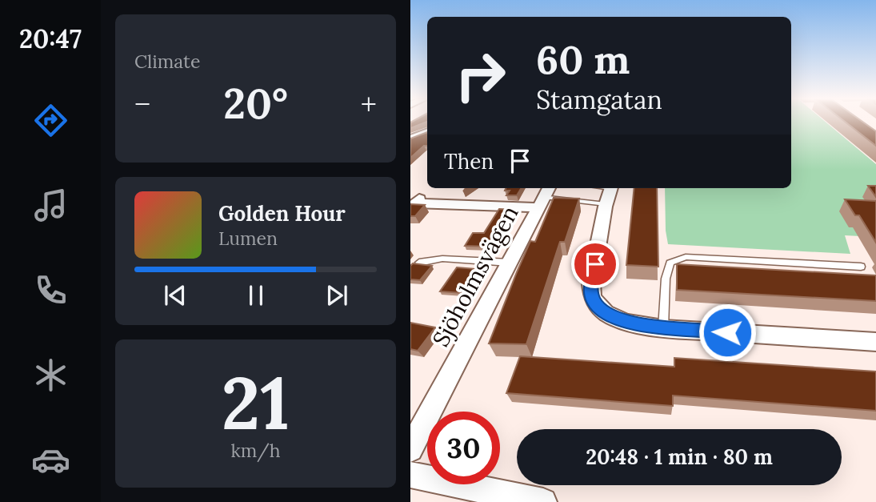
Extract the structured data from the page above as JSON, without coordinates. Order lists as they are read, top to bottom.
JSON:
{
  "streets": {
    "street": ["Sjöholmsvägen"]
  },
  "page": {
    "tabs": "20:47",
    "tile": [
      "Climate",
      ["21", "km/h"]
    ],
    "turn": ["60 m", "Stamgatan"],
    "heat": ["−", "20°", "+"],
    "then": "Then",
    "song": ["Golden Hour", "Lumen"],
    "limit": "30",
    "trip": "20:48 · 1 min · 80 m"
  }
}
